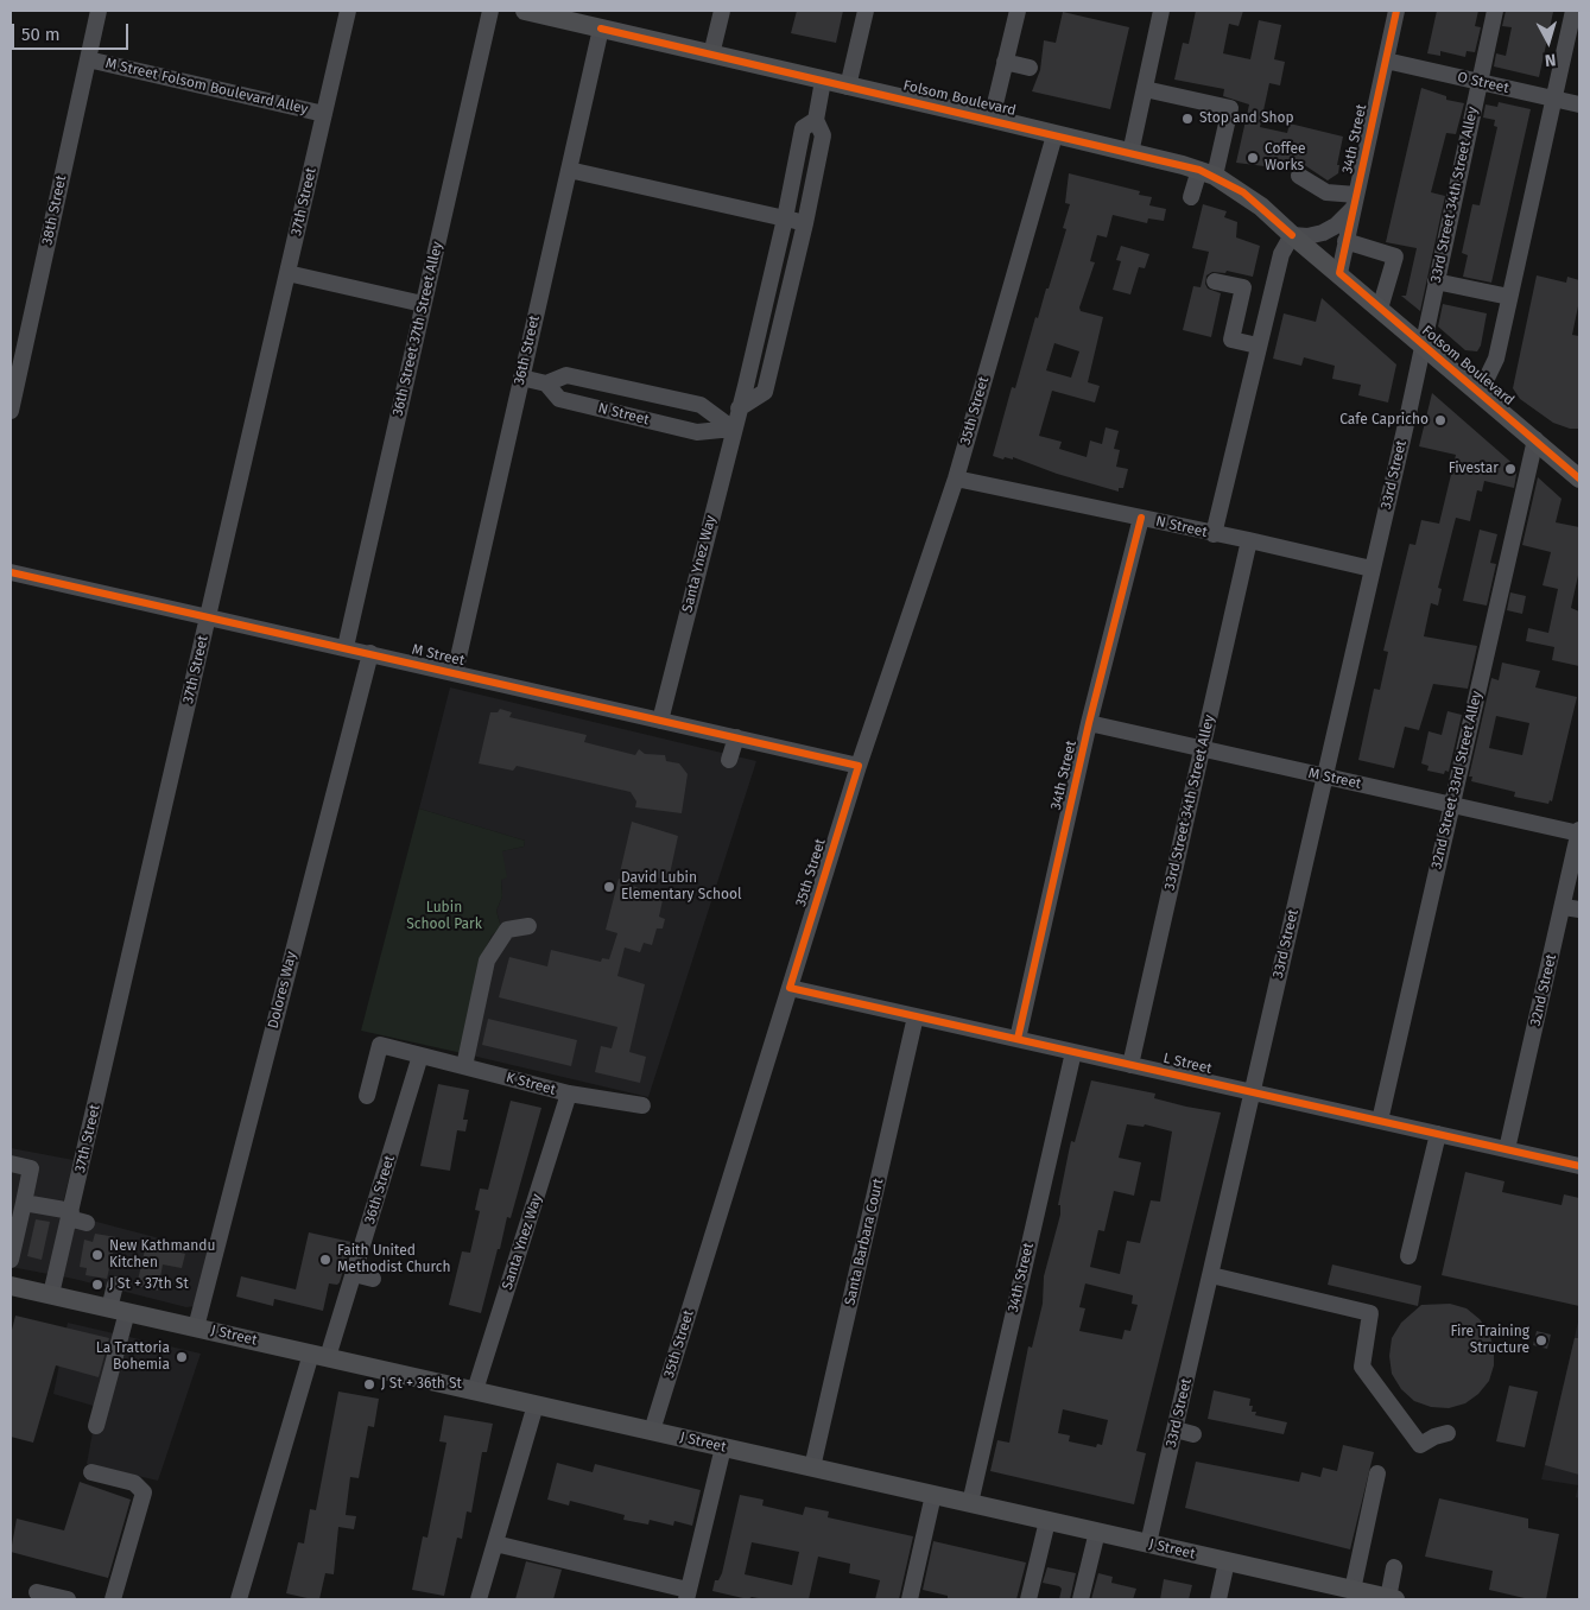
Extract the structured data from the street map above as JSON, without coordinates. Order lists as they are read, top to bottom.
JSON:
{
  "streets": {
    "main road": ["Folsom Boulevard", "J Street"],
    "street": [
      "O Street",
      "M Street Folsom Boulevard Alley",
      "34th Street",
      "33rd Street 34th Street Alley",
      "37th Street",
      "38th Street",
      "36th Street 37th Street Alley",
      "36th Street",
      "35th Street",
      "N Street",
      "33rd Street",
      "Santa Ynez Way",
      "M Street",
      "32nd Street 33rd Street Alley",
      "Dolores Way",
      "32nd Street",
      "L Street",
      "K Street",
      "Santa Barbara Court"
    ]
  },
  "crossings": [
    ["O Street", "34th Street"],
    ["O Street", "33rd Street 34th Street Alley"],
    ["M Street Folsom Boulevard Alley", "37th Street"],
    ["M Street Folsom Boulevard Alley", "38th Street"],
    ["Folsom Boulevard", "34th Street"],
    ["Folsom Boulevard", "33rd Street 34th Street Alley"],
    ["Folsom Boulevard", "36th Street"],
    ["Folsom Boulevard", "35th Street"],
    ["Folsom Boulevard", "33rd Street"],
    ["Folsom Boulevard", "Santa Ynez Way"],
    ["Folsom Boulevard", "32nd Street 33rd Street Alley"],
    ["34th Street", "N Street"],
    ["34th Street", "M Street"],
    ["34th Street", "L Street"],
    ["34th Street", "J Street"],
    ["33rd Street 34th Street Alley", "N Street"],
    ["33rd Street 34th Street Alley", "33rd Street"],
    ["33rd Street 34th Street Alley", "M Street"],
    ["33rd Street 34th Street Alley", "L Street"],
    ["37th Street", "M Street"],
    ["37th Street", "J Street"],
    ["36th Street 37th Street Alley", "M Street"],
    ["36th Street", "N Street"],
    ["36th Street", "M Street"],
    ["36th Street", "K Street"],
    ["36th Street", "J Street"],
    ["35th Street", "N Street"],
    ["35th Street", "M Street"],
    ["35th Street", "L Street"],
    ["35th Street", "J Street"],
    ["N Street", "33rd Street"],
    ["N Street", "Santa Ynez Way"],
    ["33rd Street", "M Street"],
    ["33rd Street", "L Street"],
    ["33rd Street", "J Street"],
    ["Santa Ynez Way", "M Street"],
    ["Santa Ynez Way", "K Street"],
    ["Santa Ynez Way", "J Street"],
    ["M Street", "32nd Street 33rd Street Alley"],
    ["M Street", "Dolores Way"],
    ["M Street", "32nd Street"],
    ["32nd Street 33rd Street Alley", "L Street"],
    ["Dolores Way", "J Street"],
    ["32nd Street", "L Street"],
    ["L Street", "Santa Barbara Court"],
    ["Santa Barbara Court", "J Street"]
  ],
  "parks": ["Lubin School Park"],
  "places": [
    "Stop and Shop",
    "Coffee Works",
    "Cafe Capricho",
    "Fivestar",
    "David Lubin Elementary School",
    "New Kathmandu Kitchen",
    "Faith United Methodist Church",
    "J St + 37th St",
    "Fire Training Structure",
    "La Trattoria Bohemia",
    "J St + 36th St"
  ],
  "scale_bar": "50 m",
  "north": "bottom"
}
